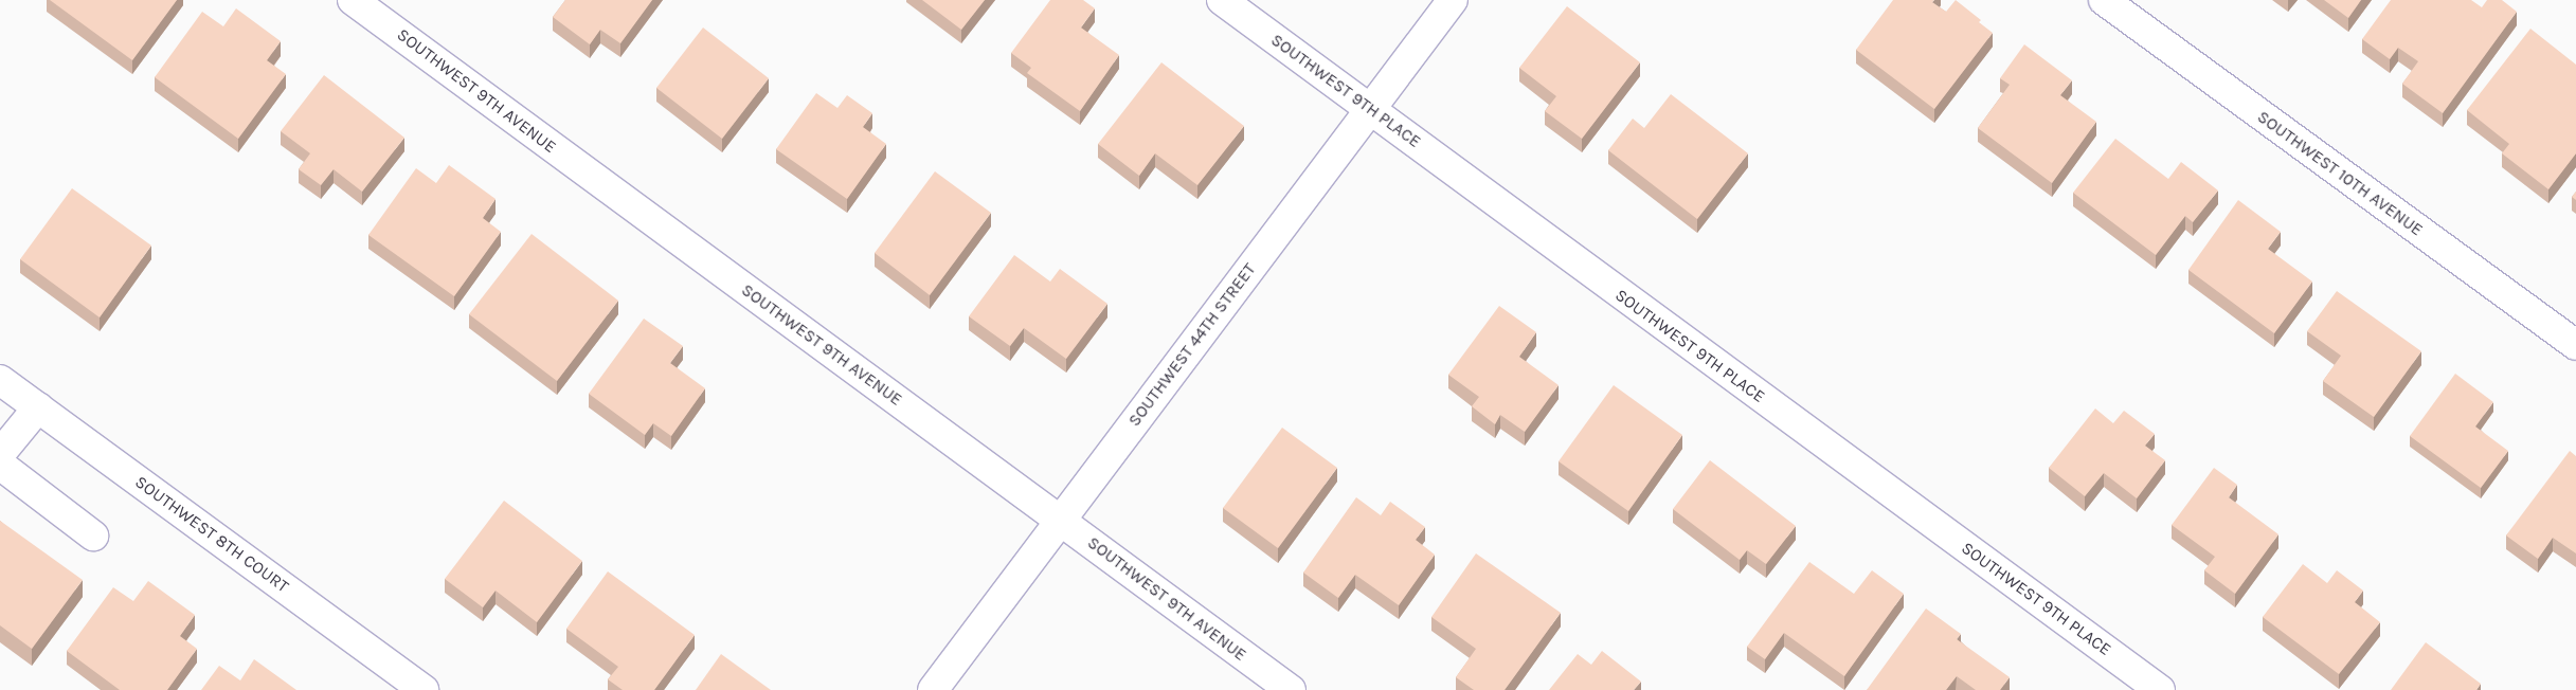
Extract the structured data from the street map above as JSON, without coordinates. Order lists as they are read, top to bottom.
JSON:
{
  "streets": {
    "street": [
      "SOUTHWEST 9TH AVENUE",
      "SOUTHWEST 9TH PLACE",
      "SOUTHWEST 10TH AVENUE",
      "SOUTHWEST 44TH STREET",
      "SOUTHWEST 8TH COURT"
    ]
  },
  "crossings": [
    ["SOUTHWEST 9TH AVENUE", "SOUTHWEST 44TH STREET"],
    ["SOUTHWEST 9TH PLACE", "SOUTHWEST 44TH STREET"]
  ]
}
